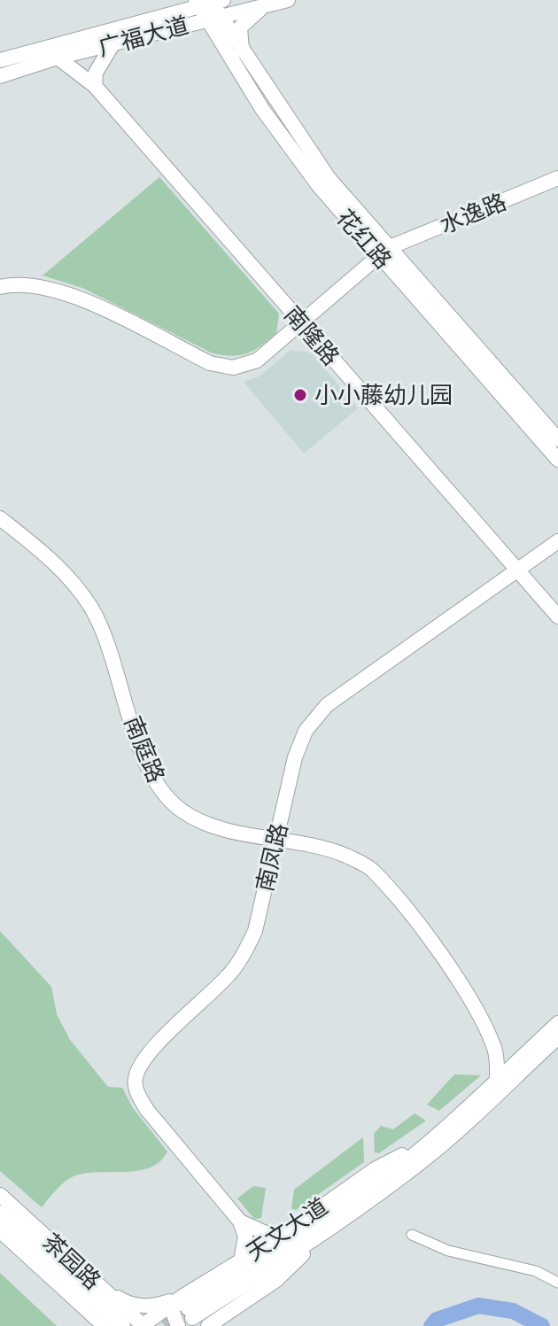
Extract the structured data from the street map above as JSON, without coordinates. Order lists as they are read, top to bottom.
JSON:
{
  "streets": {
    "main road": ["茶园路"],
    "street": [
      "广福大道",
      "水逸路",
      "花红路",
      "南隆路",
      "南庭路",
      "南凤路",
      "天文大道"
    ]
  },
  "crossings": [
    ["广福大道", "花红路"],
    ["广福大道", "南隆路"],
    ["水逸路", "花红路"],
    ["南隆路", "南凤路"],
    ["南庭路", "南凤路"],
    ["天文大道", "茶园路"]
  ],
  "places": ["小小藤幼儿园"]
}
